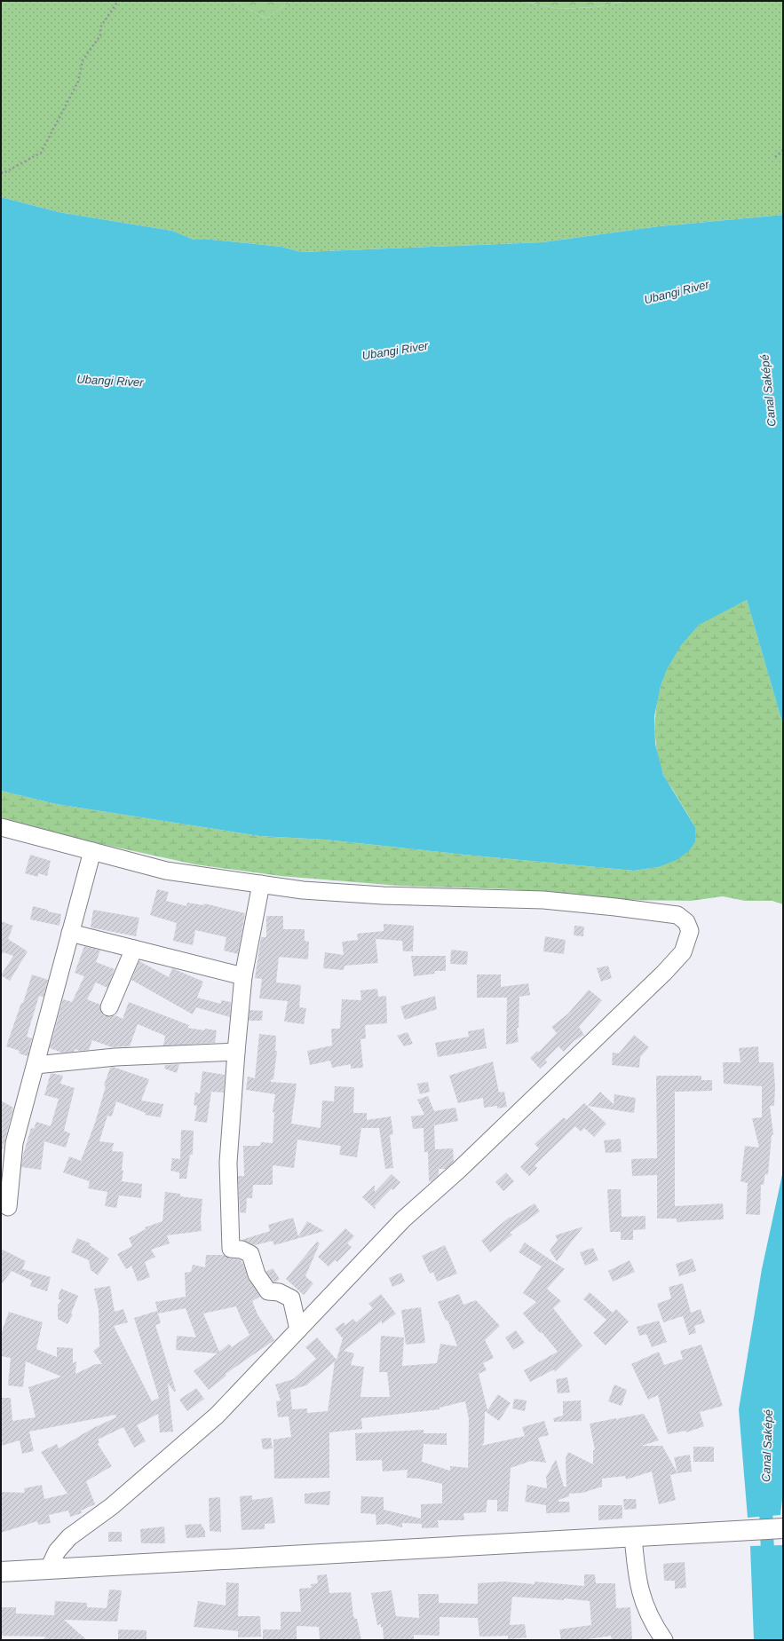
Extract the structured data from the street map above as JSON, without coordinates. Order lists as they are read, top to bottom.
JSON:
{
  "water": ["Ubangi River", "Canal Saképé"]
}
